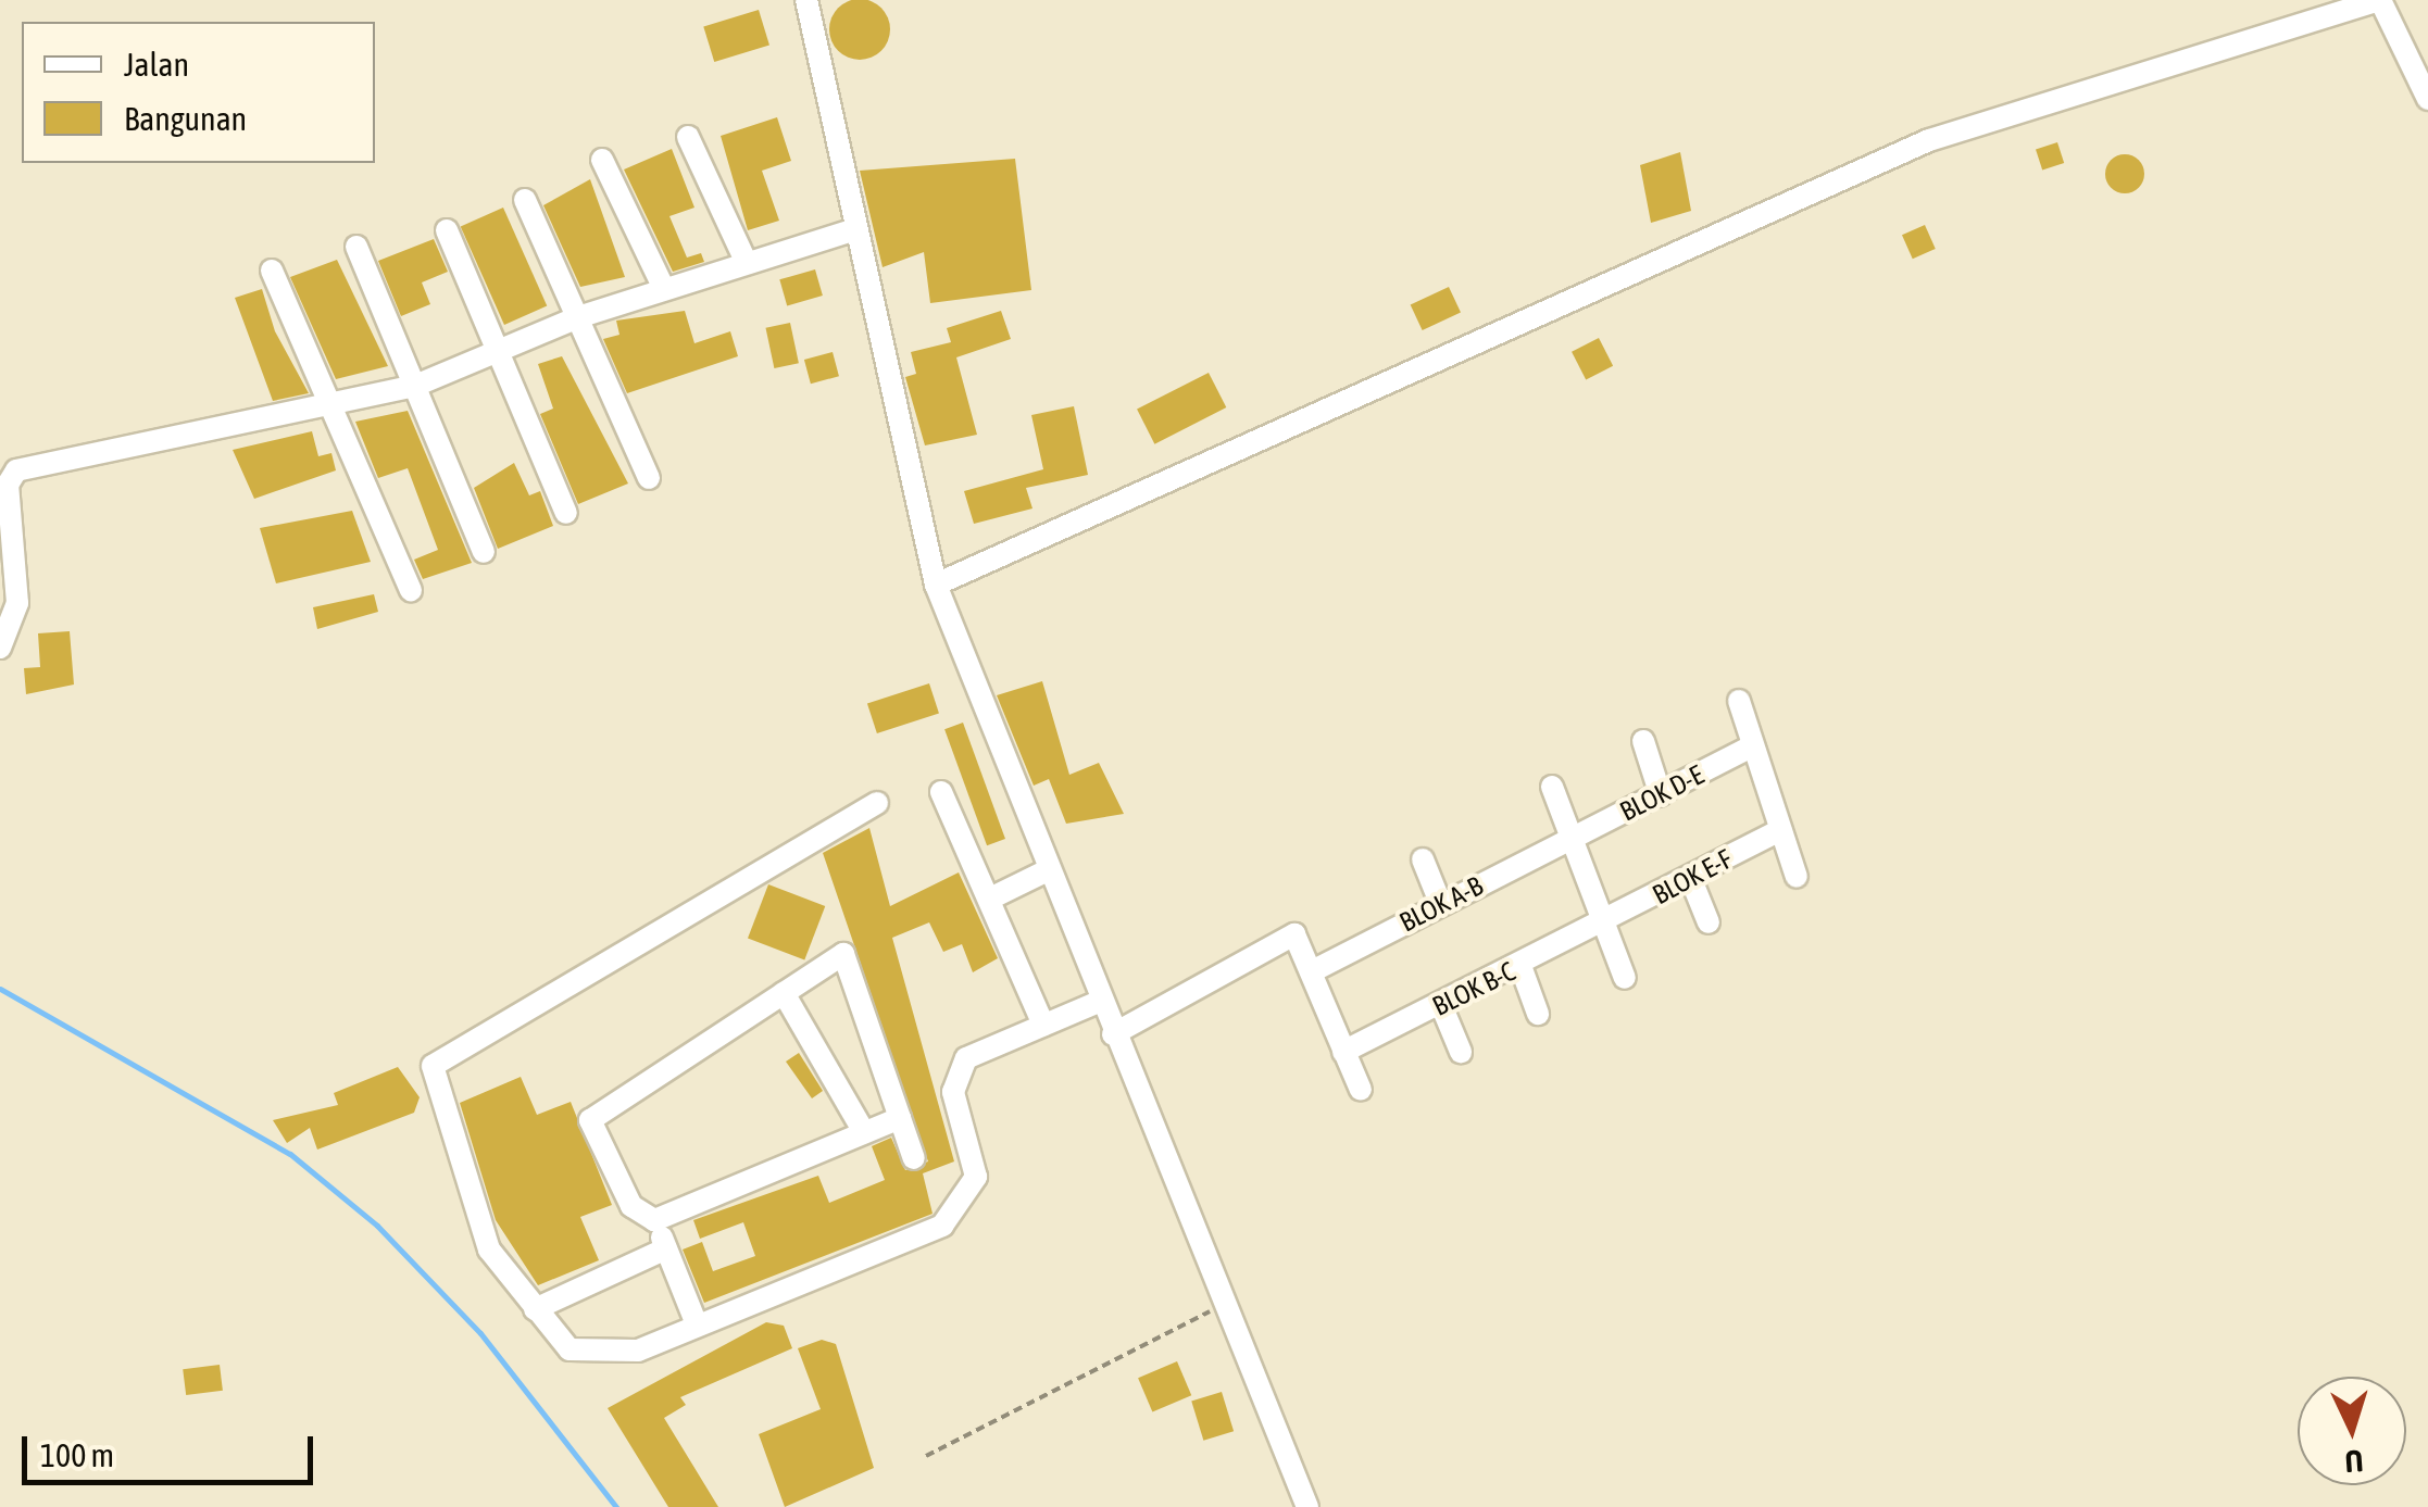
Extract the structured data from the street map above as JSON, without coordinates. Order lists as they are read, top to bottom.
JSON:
{
  "streets": {
    "street": [
      "BLOK D-E",
      "BLOK E-F",
      "BLOK A-B",
      "BLOK B-C"
    ]
  },
  "crossings": [
    ["BLOK D-E", "BLOK A-B"],
    ["BLOK E-F", "BLOK B-C"]
  ],
  "legend": ["Jalan", "Bangunan"],
  "scale_bar": "100 m",
  "north": "bottom"
}
